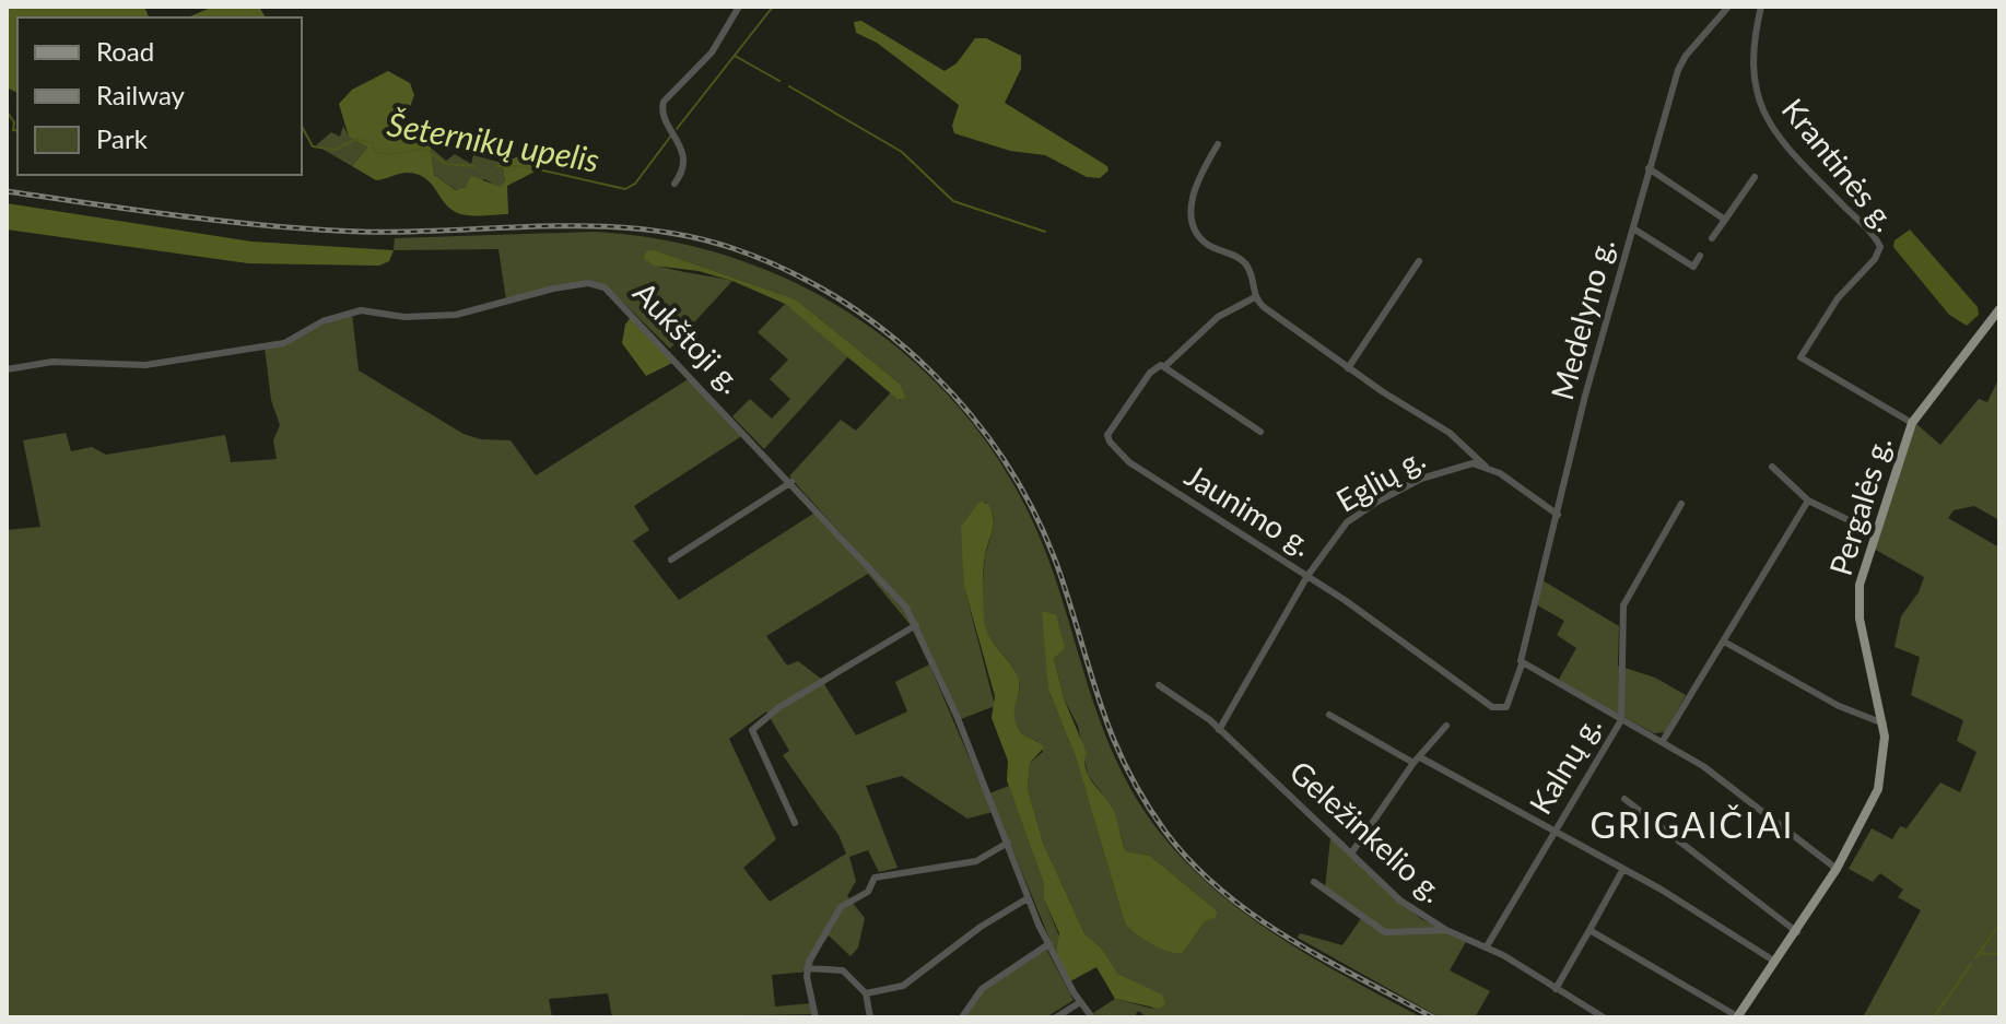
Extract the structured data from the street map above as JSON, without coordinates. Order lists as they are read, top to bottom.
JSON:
{
  "streets": {
    "main road": ["Pergalės g."],
    "street": [
      "Krantinės g.",
      "Medelyno g.",
      "Aukštoji g.",
      "Eglių g.",
      "Jaunimo g.",
      "Kalnų g.",
      "Geležinkelio g."
    ]
  },
  "crossings": [
    ["Krantinės g.", "Pergalės g."],
    ["Medelyno g.", "Jaunimo g."],
    ["Eglių g.", "Jaunimo g."],
    ["Eglių g.", "Geležinkelio g."],
    ["Kalnų g.", "Geležinkelio g."]
  ],
  "districts": ["GRIGAIČIAI"],
  "water": ["Šeternikų upelis"],
  "legend": ["Road", "Railway", "Park"]
}
